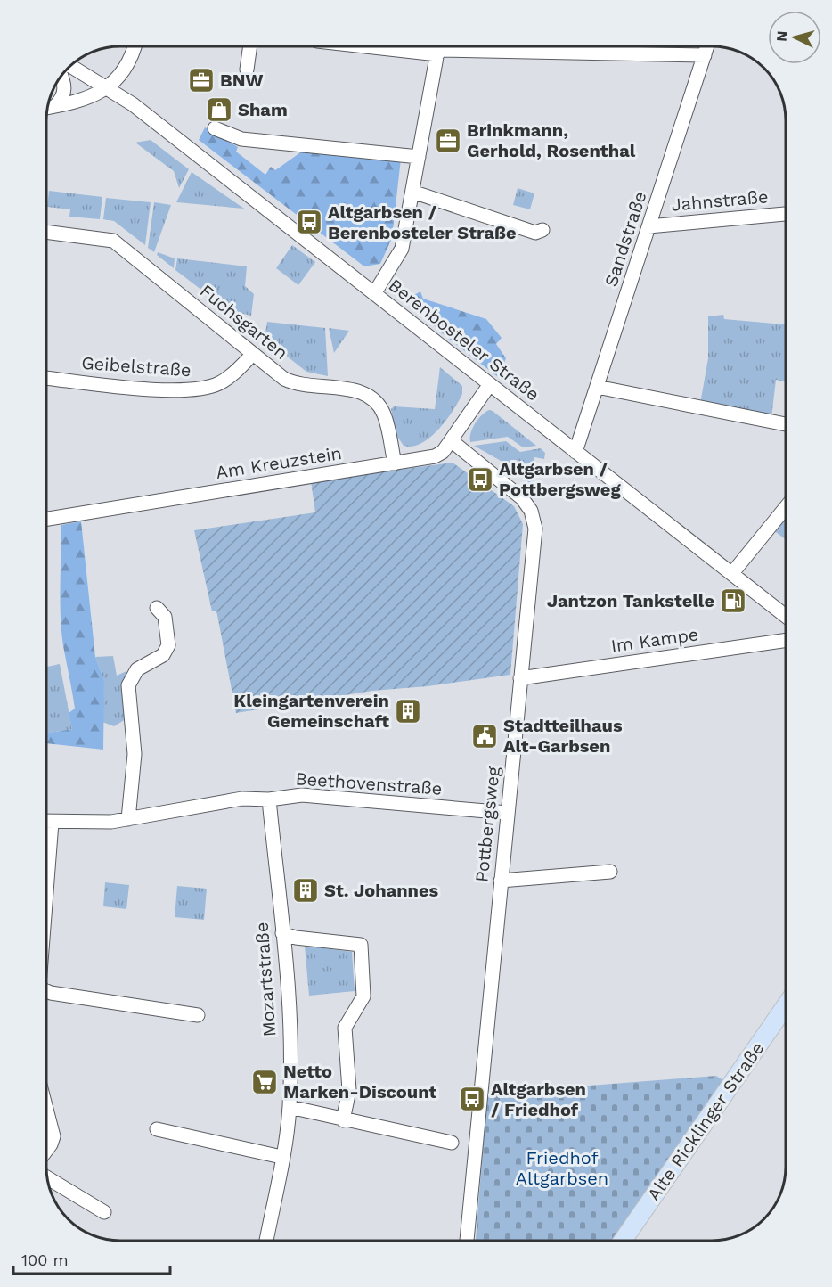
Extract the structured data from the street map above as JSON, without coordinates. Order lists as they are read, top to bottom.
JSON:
{
  "streets": {
    "main road": ["Alte Ricklinger Straße"],
    "street": [
      "Jahnstraße",
      "Sandstraße",
      "Fuchsgarten",
      "Berenbosteler Straße",
      "Geibelstraße",
      "Am Kreuzstein",
      "Im Kampe",
      "Beethovenstraße",
      "Pottbergsweg",
      "Mozartstraße"
    ]
  },
  "crossings": [
    ["Jahnstraße", "Sandstraße"],
    ["Sandstraße", "Berenbosteler Straße"],
    ["Fuchsgarten", "Geibelstraße"],
    ["Fuchsgarten", "Am Kreuzstein"],
    ["Berenbosteler Straße", "Am Kreuzstein"],
    ["Am Kreuzstein", "Pottbergsweg"],
    ["Im Kampe", "Pottbergsweg"],
    ["Beethovenstraße", "Pottbergsweg"],
    ["Beethovenstraße", "Mozartstraße"]
  ],
  "parks": ["Friedhof Altgarbsen"],
  "places": {
    "office": ["BNW", "Brinkmann, Gerhold, Rosenthal"],
    "shop": ["Sham"],
    "bus stop": ["Altgarbsen / Berenbosteler Straße", "Altgarbsen / Pottbergsweg", "Altgarbsen / Friedhof"],
    "fuel station": ["Jantzon Tankstelle"],
    "building": ["Kleingartenverein Gemeinschaft", "St. Johannes"],
    "public building": ["Stadtteilhaus Alt-Garbsen"],
    "supermarket": ["Netto Marken-Discount"]
  },
  "scale_bar": "100 m",
  "north": "left"
}
